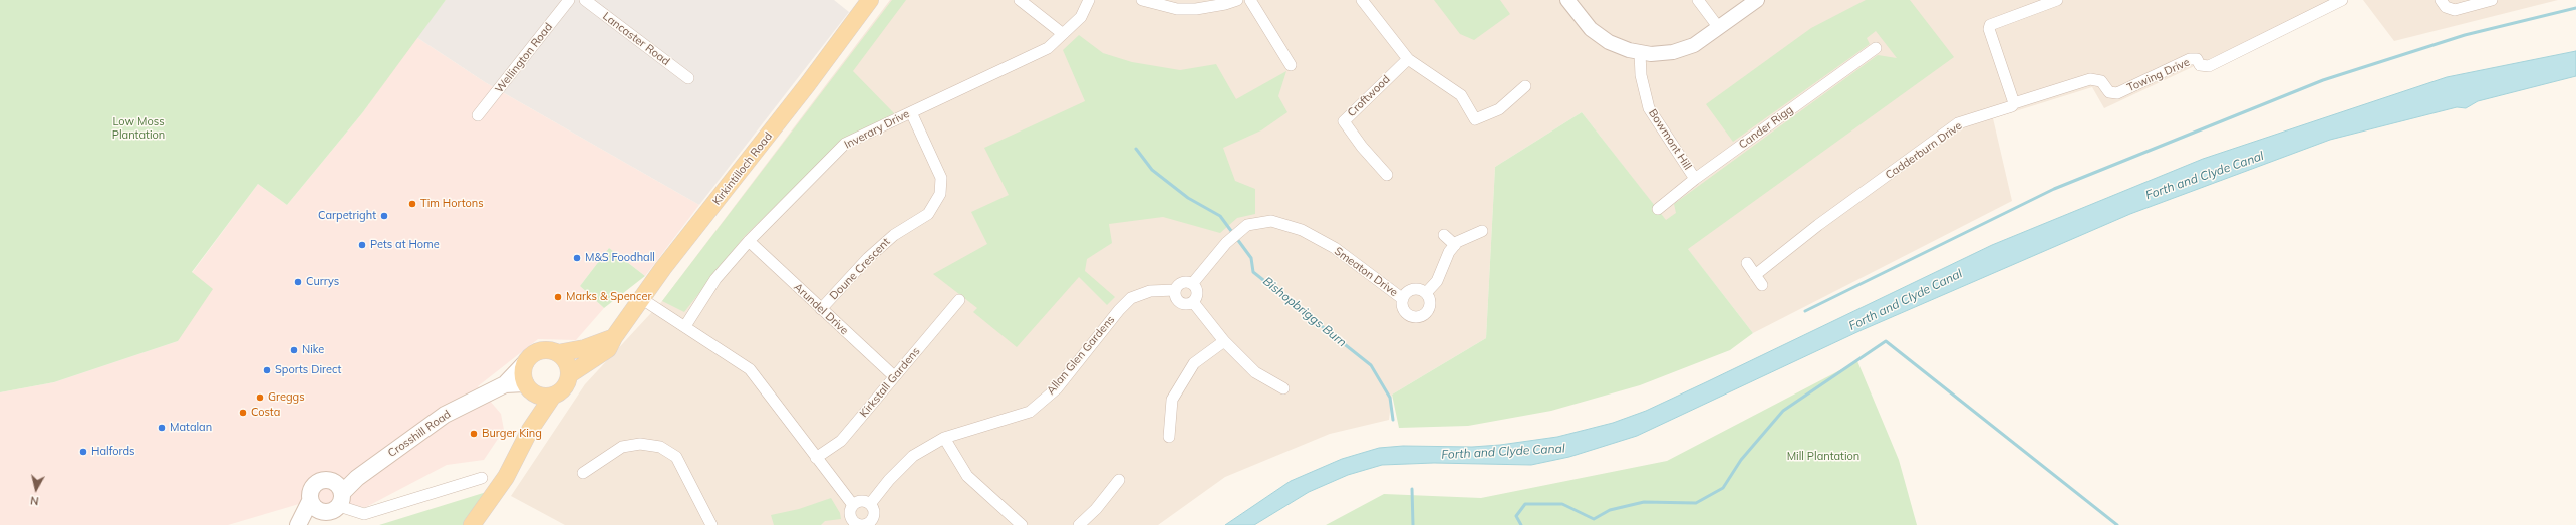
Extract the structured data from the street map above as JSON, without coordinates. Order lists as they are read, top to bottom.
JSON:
{
  "streets": {
    "main road": ["Kirkintilloch Road", "Crosshill Road"],
    "street": [
      "Lancaster Road",
      "Wellington Road",
      "Towing Drive",
      "Croftwood",
      "Cander Rigg",
      "Inverary Drive",
      "Bowmont Hill",
      "Cadderburn Drive",
      "Doune Crescent",
      "Smeaton Drive",
      "Arundel Drive",
      "Allan Glen Gardens",
      "Kirkstall Gardens"
    ]
  },
  "crossings": [
    ["Towing Drive", "Cadderburn Drive"],
    ["Cander Rigg", "Bowmont Hill"],
    ["Inverary Drive", "Doune Crescent"],
    ["Inverary Drive", "Arundel Drive"],
    ["Kirkintilloch Road", "Crosshill Road"],
    ["Doune Crescent", "Arundel Drive"],
    ["Smeaton Drive", "Allan Glen Gardens"],
    ["Arundel Drive", "Kirkstall Gardens"]
  ],
  "water": ["Forth and Clyde Canal", "Bishopbriggs Burn"],
  "parks": ["Low Moss Plantation", "Mill Plantation"],
  "places": [
    "Tim Hortons",
    "Carpetright",
    "Pets at Home",
    "M&S Foodhall",
    "Currys",
    "Marks & Spencer",
    "Nike",
    "Sports Direct",
    "Greggs",
    "Costa",
    "Matalan",
    "Burger King",
    "Halfords"
  ],
  "north": "bottom"
}
